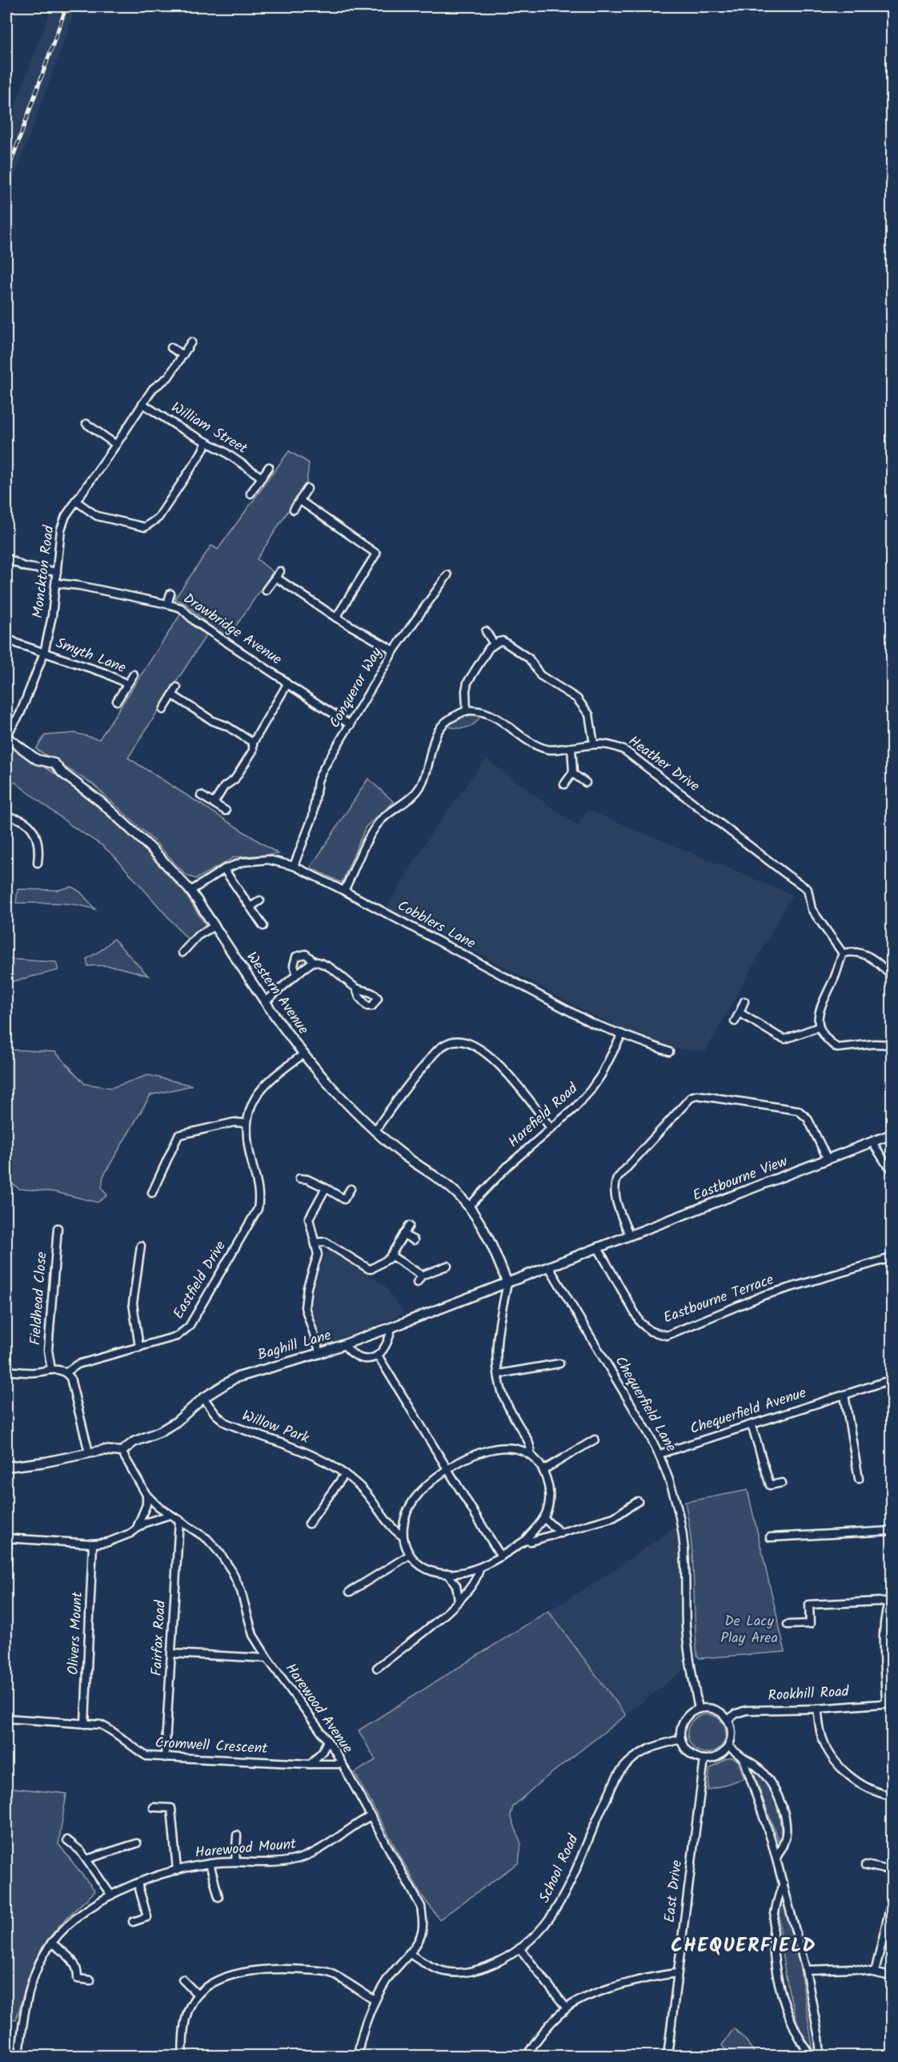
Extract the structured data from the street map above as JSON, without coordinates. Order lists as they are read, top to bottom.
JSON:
{
  "streets": {
    "street": [
      "William Street",
      "Monckton Road",
      "Drawbridge Avenue",
      "Smyth Lane",
      "Conqueror Way",
      "Heather Drive",
      "Cobblers Lane",
      "Western Avenue",
      "Harefield Road",
      "Eastbourne View",
      "Eastfield Drive",
      "Fieldhead Close",
      "Eastbourne Terrace",
      "Baghill Lane",
      "Chequerfield Lane",
      "Chequerfield Avenue",
      "Willow Park",
      "Olivers Mount",
      "Fairfax Road",
      "Rookhill Road",
      "Harewood Avenue",
      "Cromwell Crescent",
      "Harewood Mount",
      "School Road",
      "East Drive"
    ]
  },
  "crossings": [
    ["William Street", "Monckton Road"],
    ["Monckton Road", "Drawbridge Avenue"],
    ["Monckton Road", "Smyth Lane"],
    ["Monckton Road", "Western Avenue"],
    ["Drawbridge Avenue", "Conqueror Way"],
    ["Conqueror Way", "Cobblers Lane"],
    ["Cobblers Lane", "Western Avenue"],
    ["Cobblers Lane", "Harefield Road"],
    ["Western Avenue", "Harefield Road"],
    ["Western Avenue", "Eastfield Drive"],
    ["Western Avenue", "Baghill Lane"],
    ["Eastbourne View", "Eastbourne Terrace"],
    ["Eastbourne View", "Baghill Lane"],
    ["Eastbourne Terrace", "Baghill Lane"],
    ["Baghill Lane", "Chequerfield Lane"],
    ["Baghill Lane", "Willow Park"],
    ["Baghill Lane", "Harewood Avenue"],
    ["Chequerfield Lane", "Chequerfield Avenue"],
    ["Chequerfield Lane", "Rookhill Road"],
    ["Chequerfield Lane", "School Road"],
    ["Chequerfield Lane", "East Drive"],
    ["Olivers Mount", "Cromwell Crescent"],
    ["Fairfax Road", "Harewood Avenue"],
    ["Fairfax Road", "Cromwell Crescent"],
    ["Rookhill Road", "School Road"],
    ["Rookhill Road", "East Drive"],
    ["Harewood Avenue", "Cromwell Crescent"],
    ["Harewood Avenue", "Harewood Mount"],
    ["Harewood Avenue", "School Road"],
    ["School Road", "East Drive"]
  ],
  "districts": ["CHEQUERFIELD"],
  "parks": ["De Lacy Play Area"]
}
